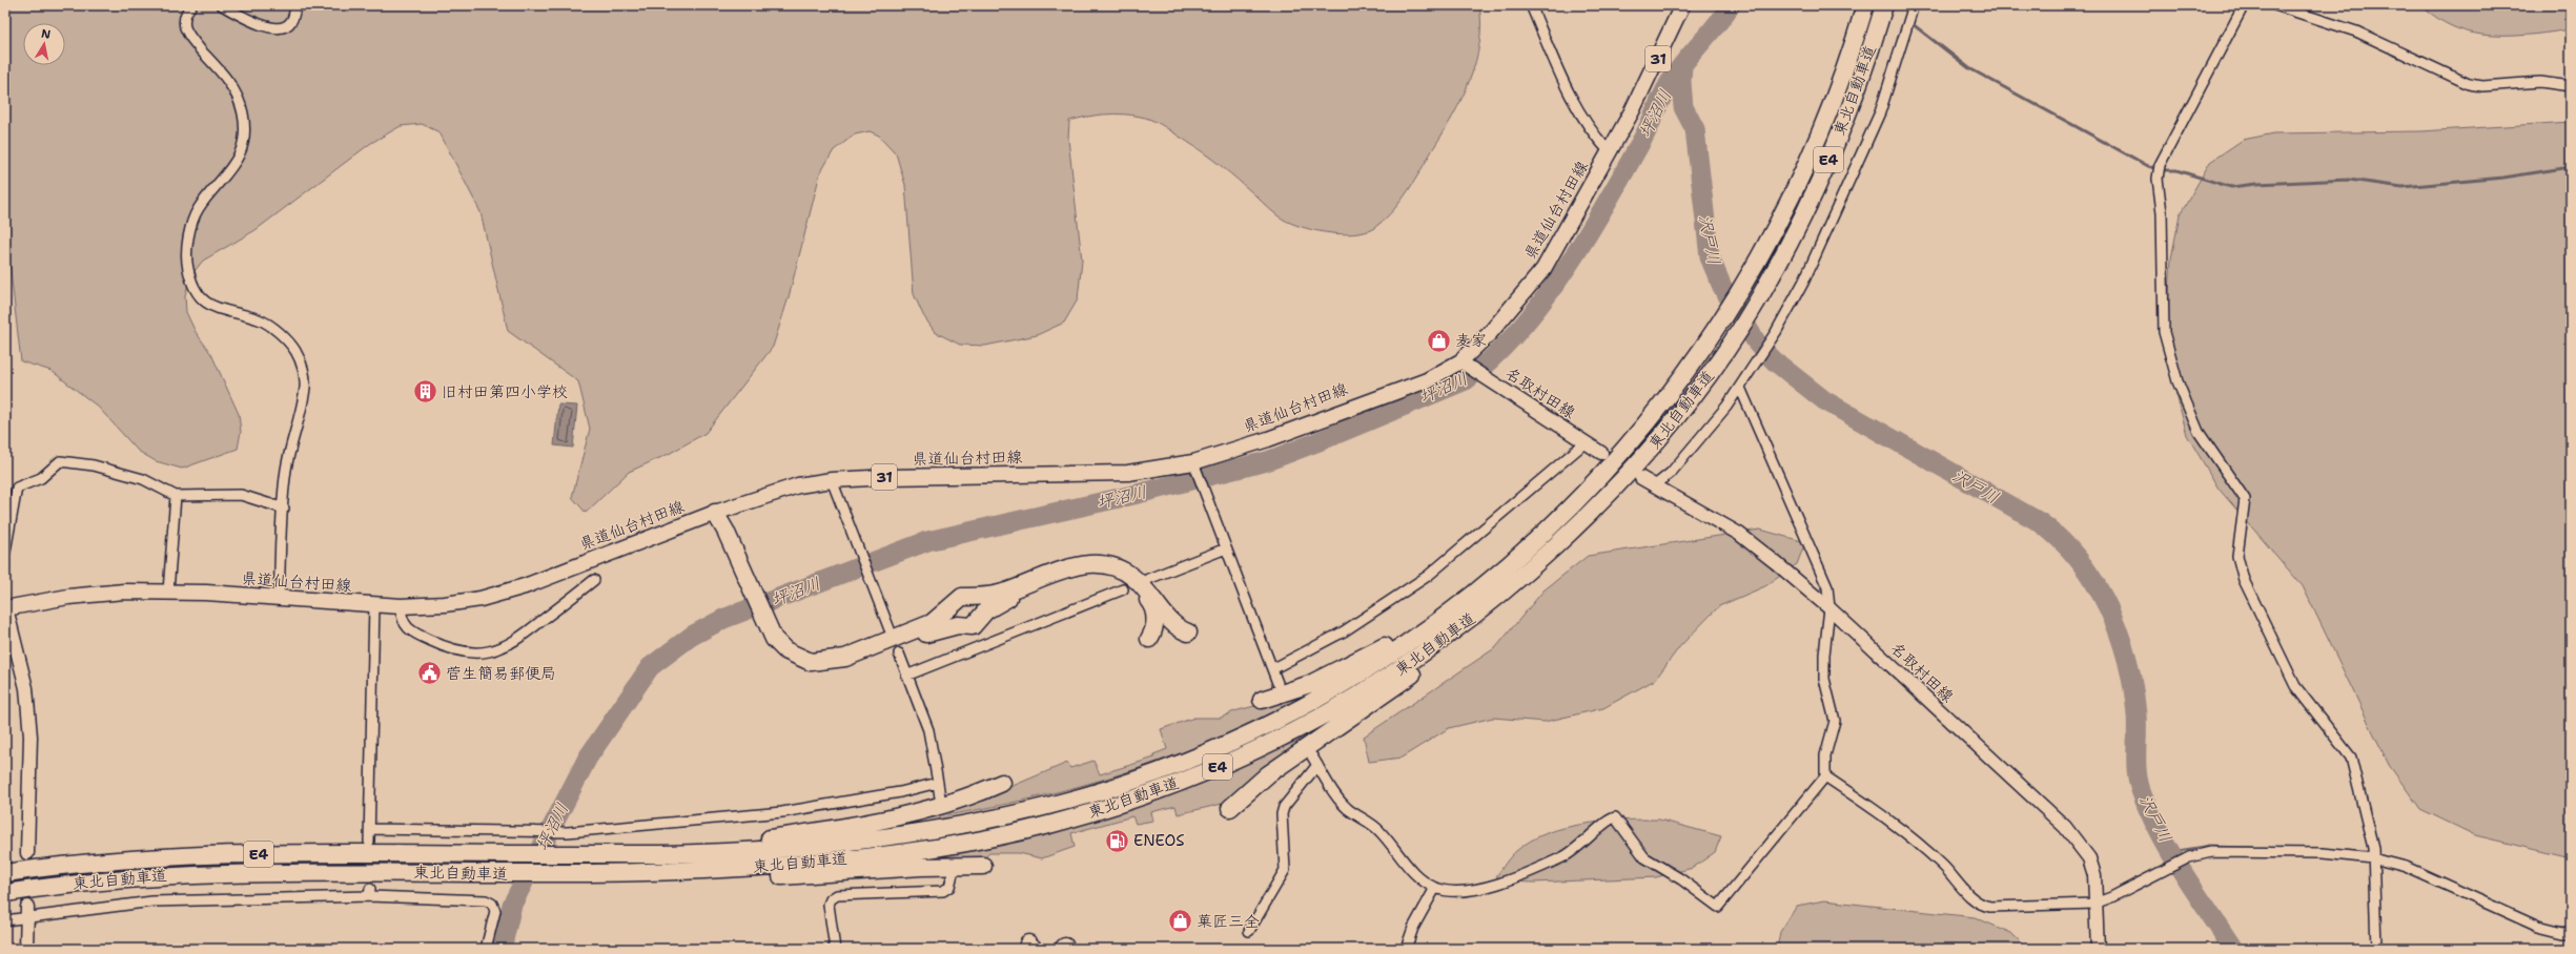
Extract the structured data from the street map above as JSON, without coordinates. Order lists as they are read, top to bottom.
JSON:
{
  "streets": {
    "highway": ["東北自動車道", "E4"],
    "main road": ["31", "県道仙台村田線", "名取村田線"]
  },
  "crossings": [
    ["県道仙台村田線", "名取村田線"]
  ],
  "water": ["坪沼川", "沢戸川"],
  "places": {
    "shop": ["麦家", "菓匠三全"],
    "building": ["旧村田第四小学校"],
    "public building": ["菅生簡易郵便局"],
    "fuel station": ["ENEOS"]
  },
  "north": "top"
}
